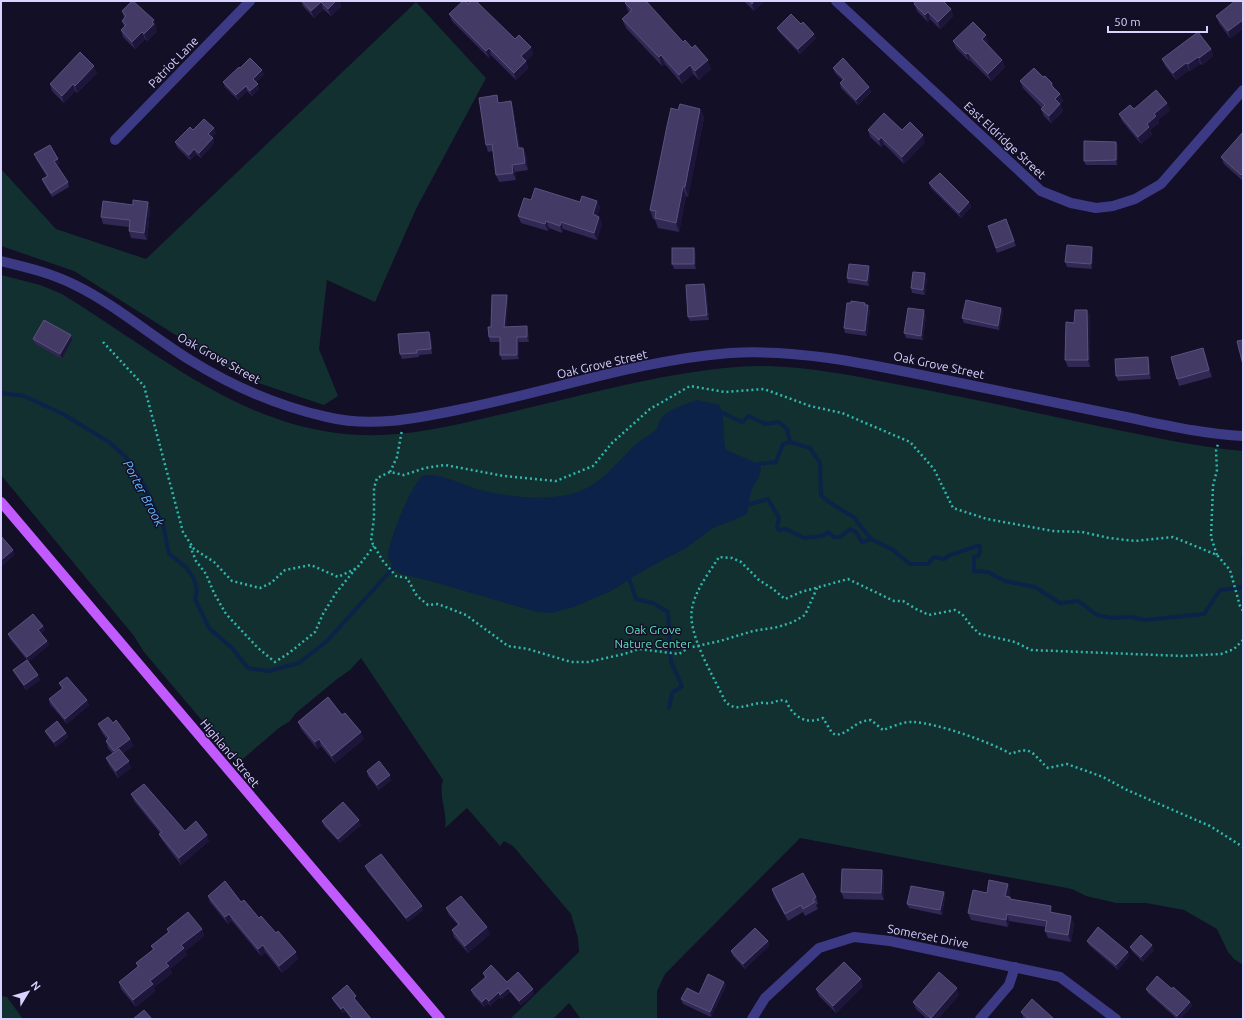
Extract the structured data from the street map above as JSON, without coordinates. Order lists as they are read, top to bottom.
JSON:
{
  "streets": {
    "main road": ["Highland Street"],
    "street": [
      "Patriot Lane",
      "East Eldridge Street",
      "Oak Grove Street",
      "Somerset Drive"
    ]
  },
  "water": ["Porter Brook"],
  "parks": ["Oak Grove Nature Center"],
  "scale_bar": "50 m",
  "north": "top right"
}
